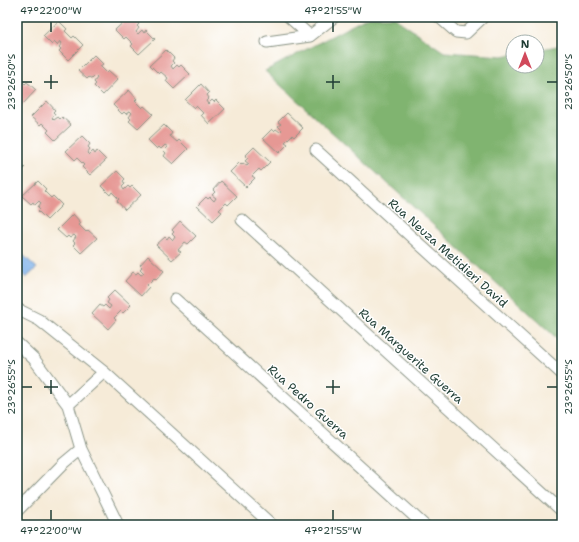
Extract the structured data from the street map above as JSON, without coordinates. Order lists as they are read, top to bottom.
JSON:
{
  "streets": {
    "street": ["Rua Neuza Metidieri David", "Rua Marguerite Guerra", "Rua Pedro Guerra"]
  },
  "north": "top",
  "coordinates": [
    "47°22'00\"W",
    "47°21'55\"W",
    "23°26'50\"S",
    "23°26'55\"S"
  ]
}
